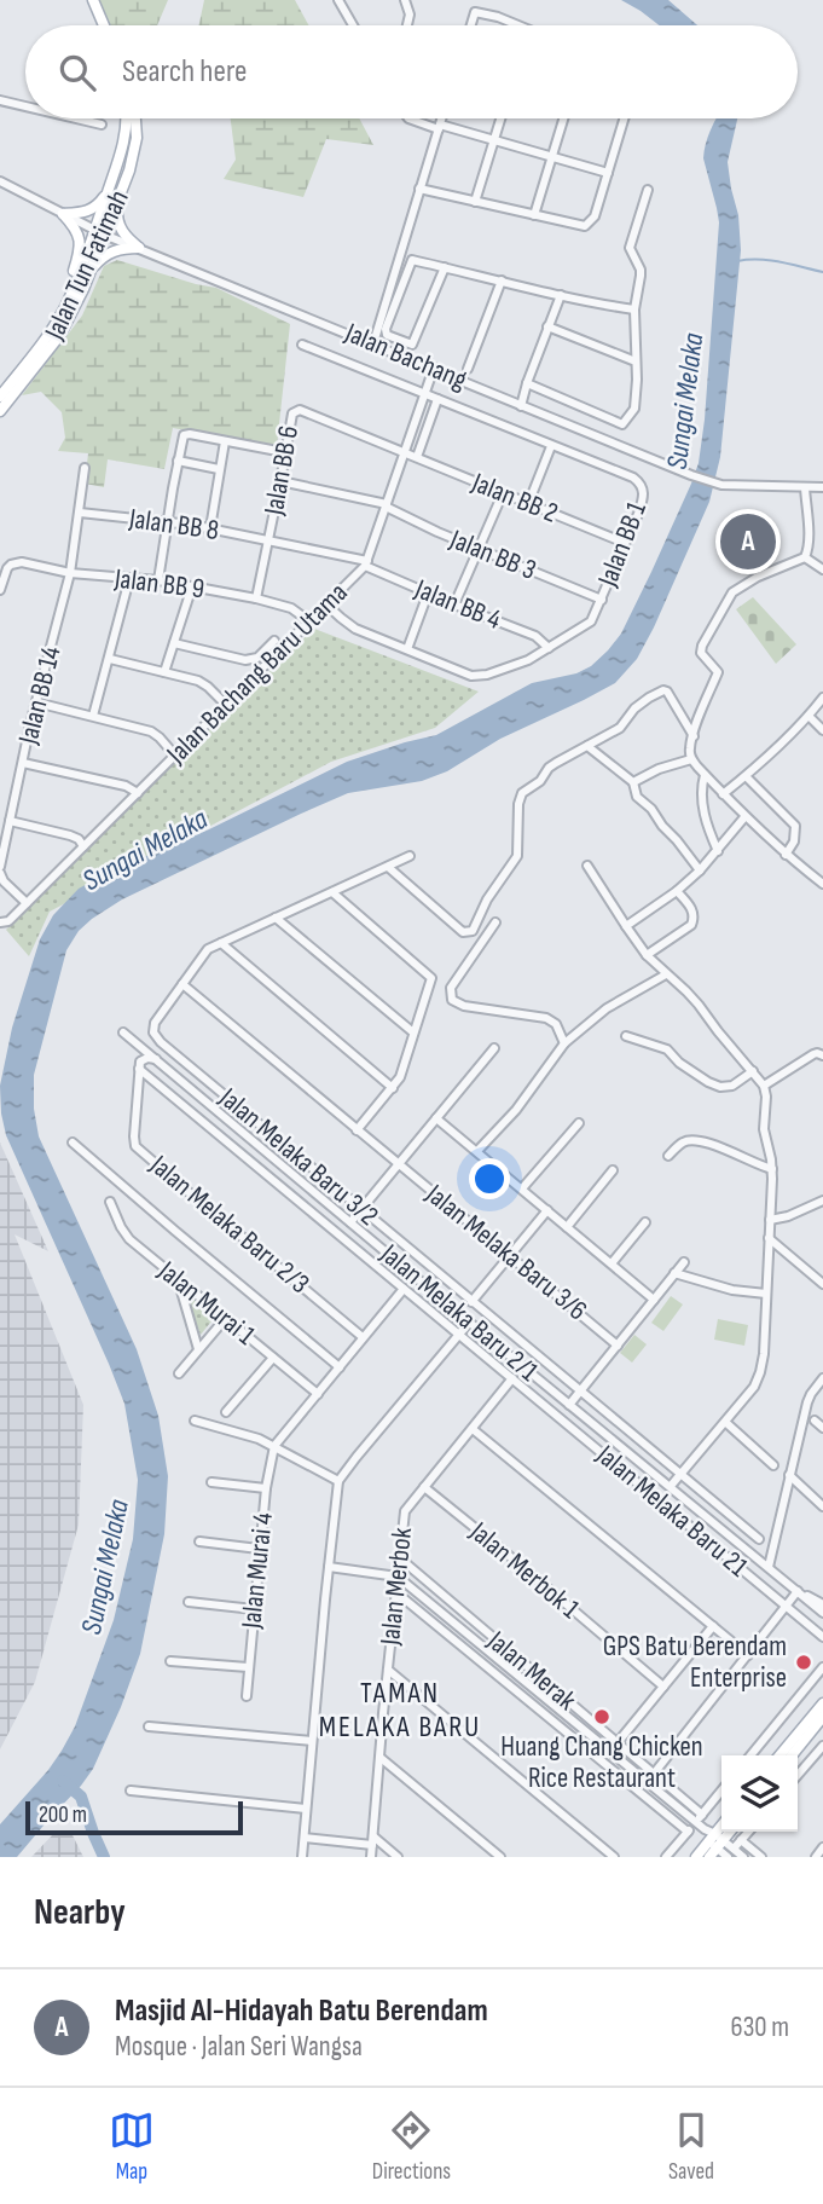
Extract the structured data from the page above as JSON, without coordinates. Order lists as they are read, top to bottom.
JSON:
{
  "streets": {
    "main road": ["Jalan Tun Fatimah"],
    "street": [
      "Jalan Bachang",
      "Jalan BB 6",
      "Jalan BB 2",
      "Jalan BB 8",
      "Jalan BB 1",
      "Jalan BB 3",
      "Jalan BB 9",
      "Jalan BB 4",
      "Jalan Bachang Baru Utama",
      "Jalan BB 14",
      "Jalan Melaka Baru 3/2",
      "Jalan Melaka Baru 2/3",
      "Jalan Melaka Baru 3/6",
      "Jalan Murai 1",
      "Jalan Melaka Baru 2/1",
      "Jalan Melaka Baru 21",
      "Jalan Murai 4",
      "Jalan Merbok 1",
      "Jalan Merbok",
      "Jalan Merak"
    ]
  },
  "crossings": [
    ["Jalan Tun Fatimah", "Jalan Bachang"],
    ["Jalan Bachang", "Jalan Bachang Baru Utama"],
    ["Jalan BB 6", "Jalan BB 2"],
    ["Jalan BB 6", "Jalan BB 8"],
    ["Jalan BB 6", "Jalan BB 3"],
    ["Jalan BB 6", "Jalan BB 9"],
    ["Jalan BB 6", "Jalan Bachang Baru Utama"],
    ["Jalan BB 2", "Jalan BB 1"],
    ["Jalan BB 2", "Jalan Bachang Baru Utama"],
    ["Jalan BB 8", "Jalan BB 4"],
    ["Jalan BB 8", "Jalan Bachang Baru Utama"],
    ["Jalan BB 8", "Jalan BB 14"],
    ["Jalan BB 1", "Jalan BB 3"],
    ["Jalan BB 1", "Jalan BB 4"],
    ["Jalan BB 1", "Jalan Bachang Baru Utama"],
    ["Jalan BB 3", "Jalan Bachang Baru Utama"],
    ["Jalan BB 9", "Jalan Bachang Baru Utama"],
    ["Jalan BB 9", "Jalan BB 14"],
    ["Jalan BB 4", "Jalan Bachang Baru Utama"],
    ["Jalan Bachang Baru Utama", "Jalan BB 14"],
    ["Jalan Melaka Baru 2/3", "Jalan Melaka Baru 2/1"],
    ["Jalan Melaka Baru 2/1", "Jalan Melaka Baru 21"],
    ["Jalan Merbok 1", "Jalan Merbok"],
    ["Jalan Merbok", "Jalan Merak"]
  ],
  "districts": ["TAMAN MELAKA BARU"],
  "water": ["Sungai Melaka"],
  "places": ["GPS Batu Berendam Enterprise", "Huang Chang Chicken Rice Restaurant"],
  "scale_bar": "200 m",
  "page": {
    "search": "Search here",
    "pins": "A",
    "scale": "200 m",
    "heading": "Nearby",
    "list": [
      {
        "mark": "A",
        "name": "Masjid Al-Hidayah Batu Berendam",
        "note": "Mosque · Jalan Seri Wangsa",
        "value": "630 m"
      }
    ],
    "nav": ["Map", "Directions", "Saved"]
  }
}
